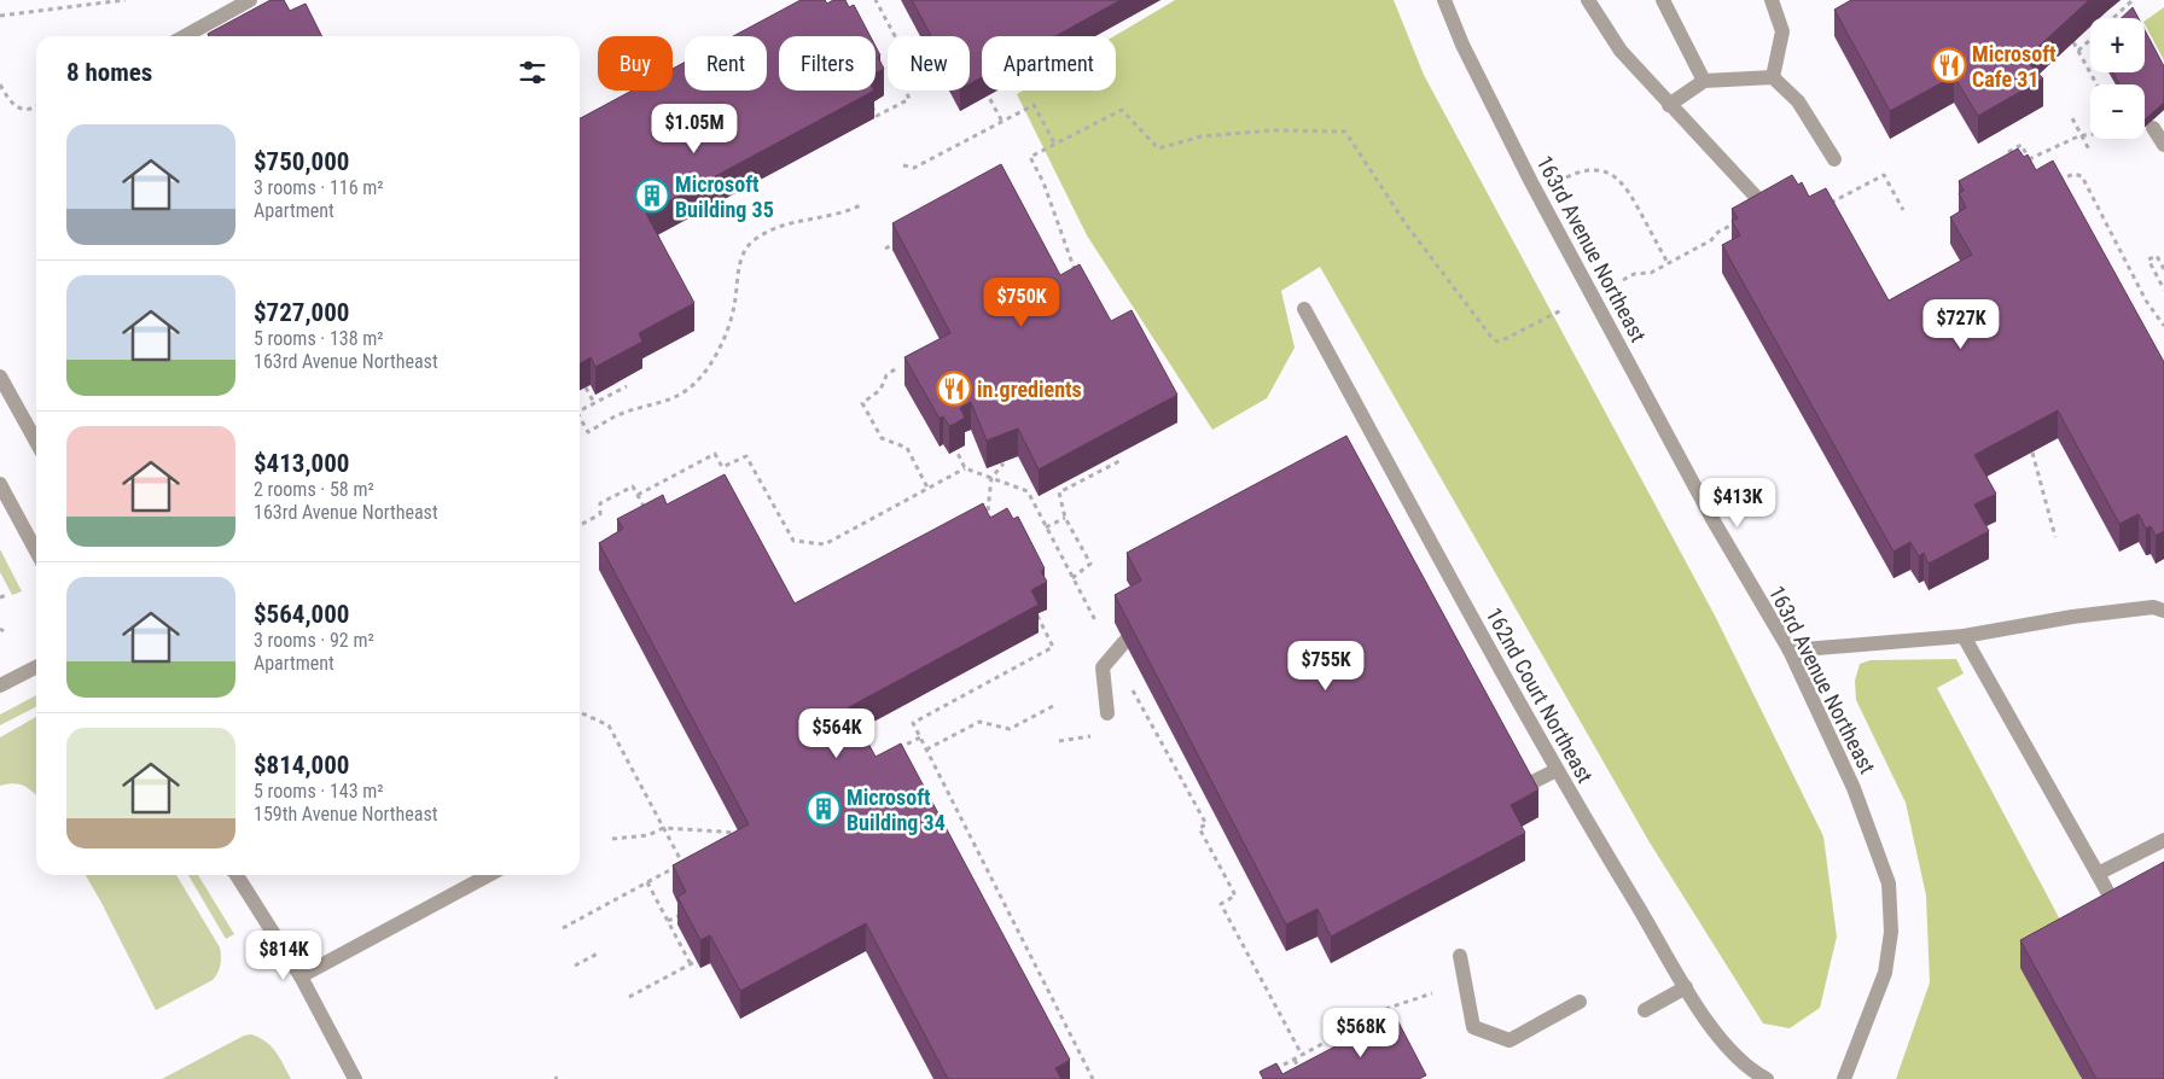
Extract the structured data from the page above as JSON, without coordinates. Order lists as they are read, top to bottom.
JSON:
{
  "streets": {
    "street": ["163rd Avenue Northeast", "162nd Court Northeast"]
  },
  "places": {
    "restaurant": ["Microsoft Cafe 31", "in.gredients"],
    "building": ["Microsoft Building 35", "Microsoft Building 34"]
  },
  "page": {
    "map_buttons": ["+", "−"],
    "chip": [
      "Buy",
      "Rent",
      "Filters",
      "New",
      "Apartment"
    ],
    "heading": "8 homes",
    "price": [
      "$1.05M",
      "$750K",
      "$727K",
      "$413K",
      "$755K",
      "$564K",
      "$814K",
      "$568K"
    ],
    "list": [
      {
        "name": "$750,000",
        "note": "3 rooms · 116 m² · Apartment"
      },
      {
        "name": "$727,000",
        "note": "5 rooms · 138 m² · 163rd Avenue Northeast"
      },
      {
        "name": "$413,000",
        "note": "2 rooms · 58 m² · 163rd Avenue Northeast"
      },
      {
        "name": "$564,000",
        "note": "3 rooms · 92 m² · Apartment"
      },
      {
        "name": "$814,000",
        "note": "5 rooms · 143 m² · 159th Avenue Northeast"
      }
    ]
  }
}
